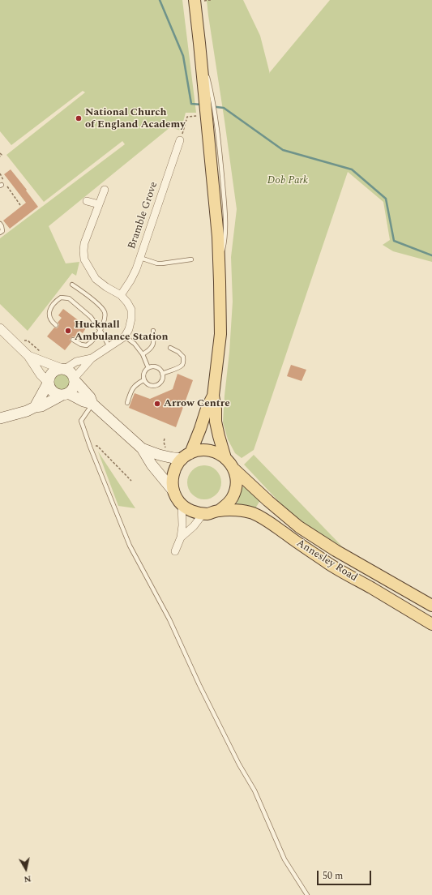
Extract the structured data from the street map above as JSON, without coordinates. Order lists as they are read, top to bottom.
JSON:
{
  "streets": {
    "main road": ["Annesley Road"],
    "street": ["Bramble Grove"]
  },
  "parks": ["Dob Park"],
  "places": ["National Church of England Academy", "Hucknall Ambulance Station", "Arrow Centre"],
  "scale_bar": "50 m",
  "north": "bottom"
}
